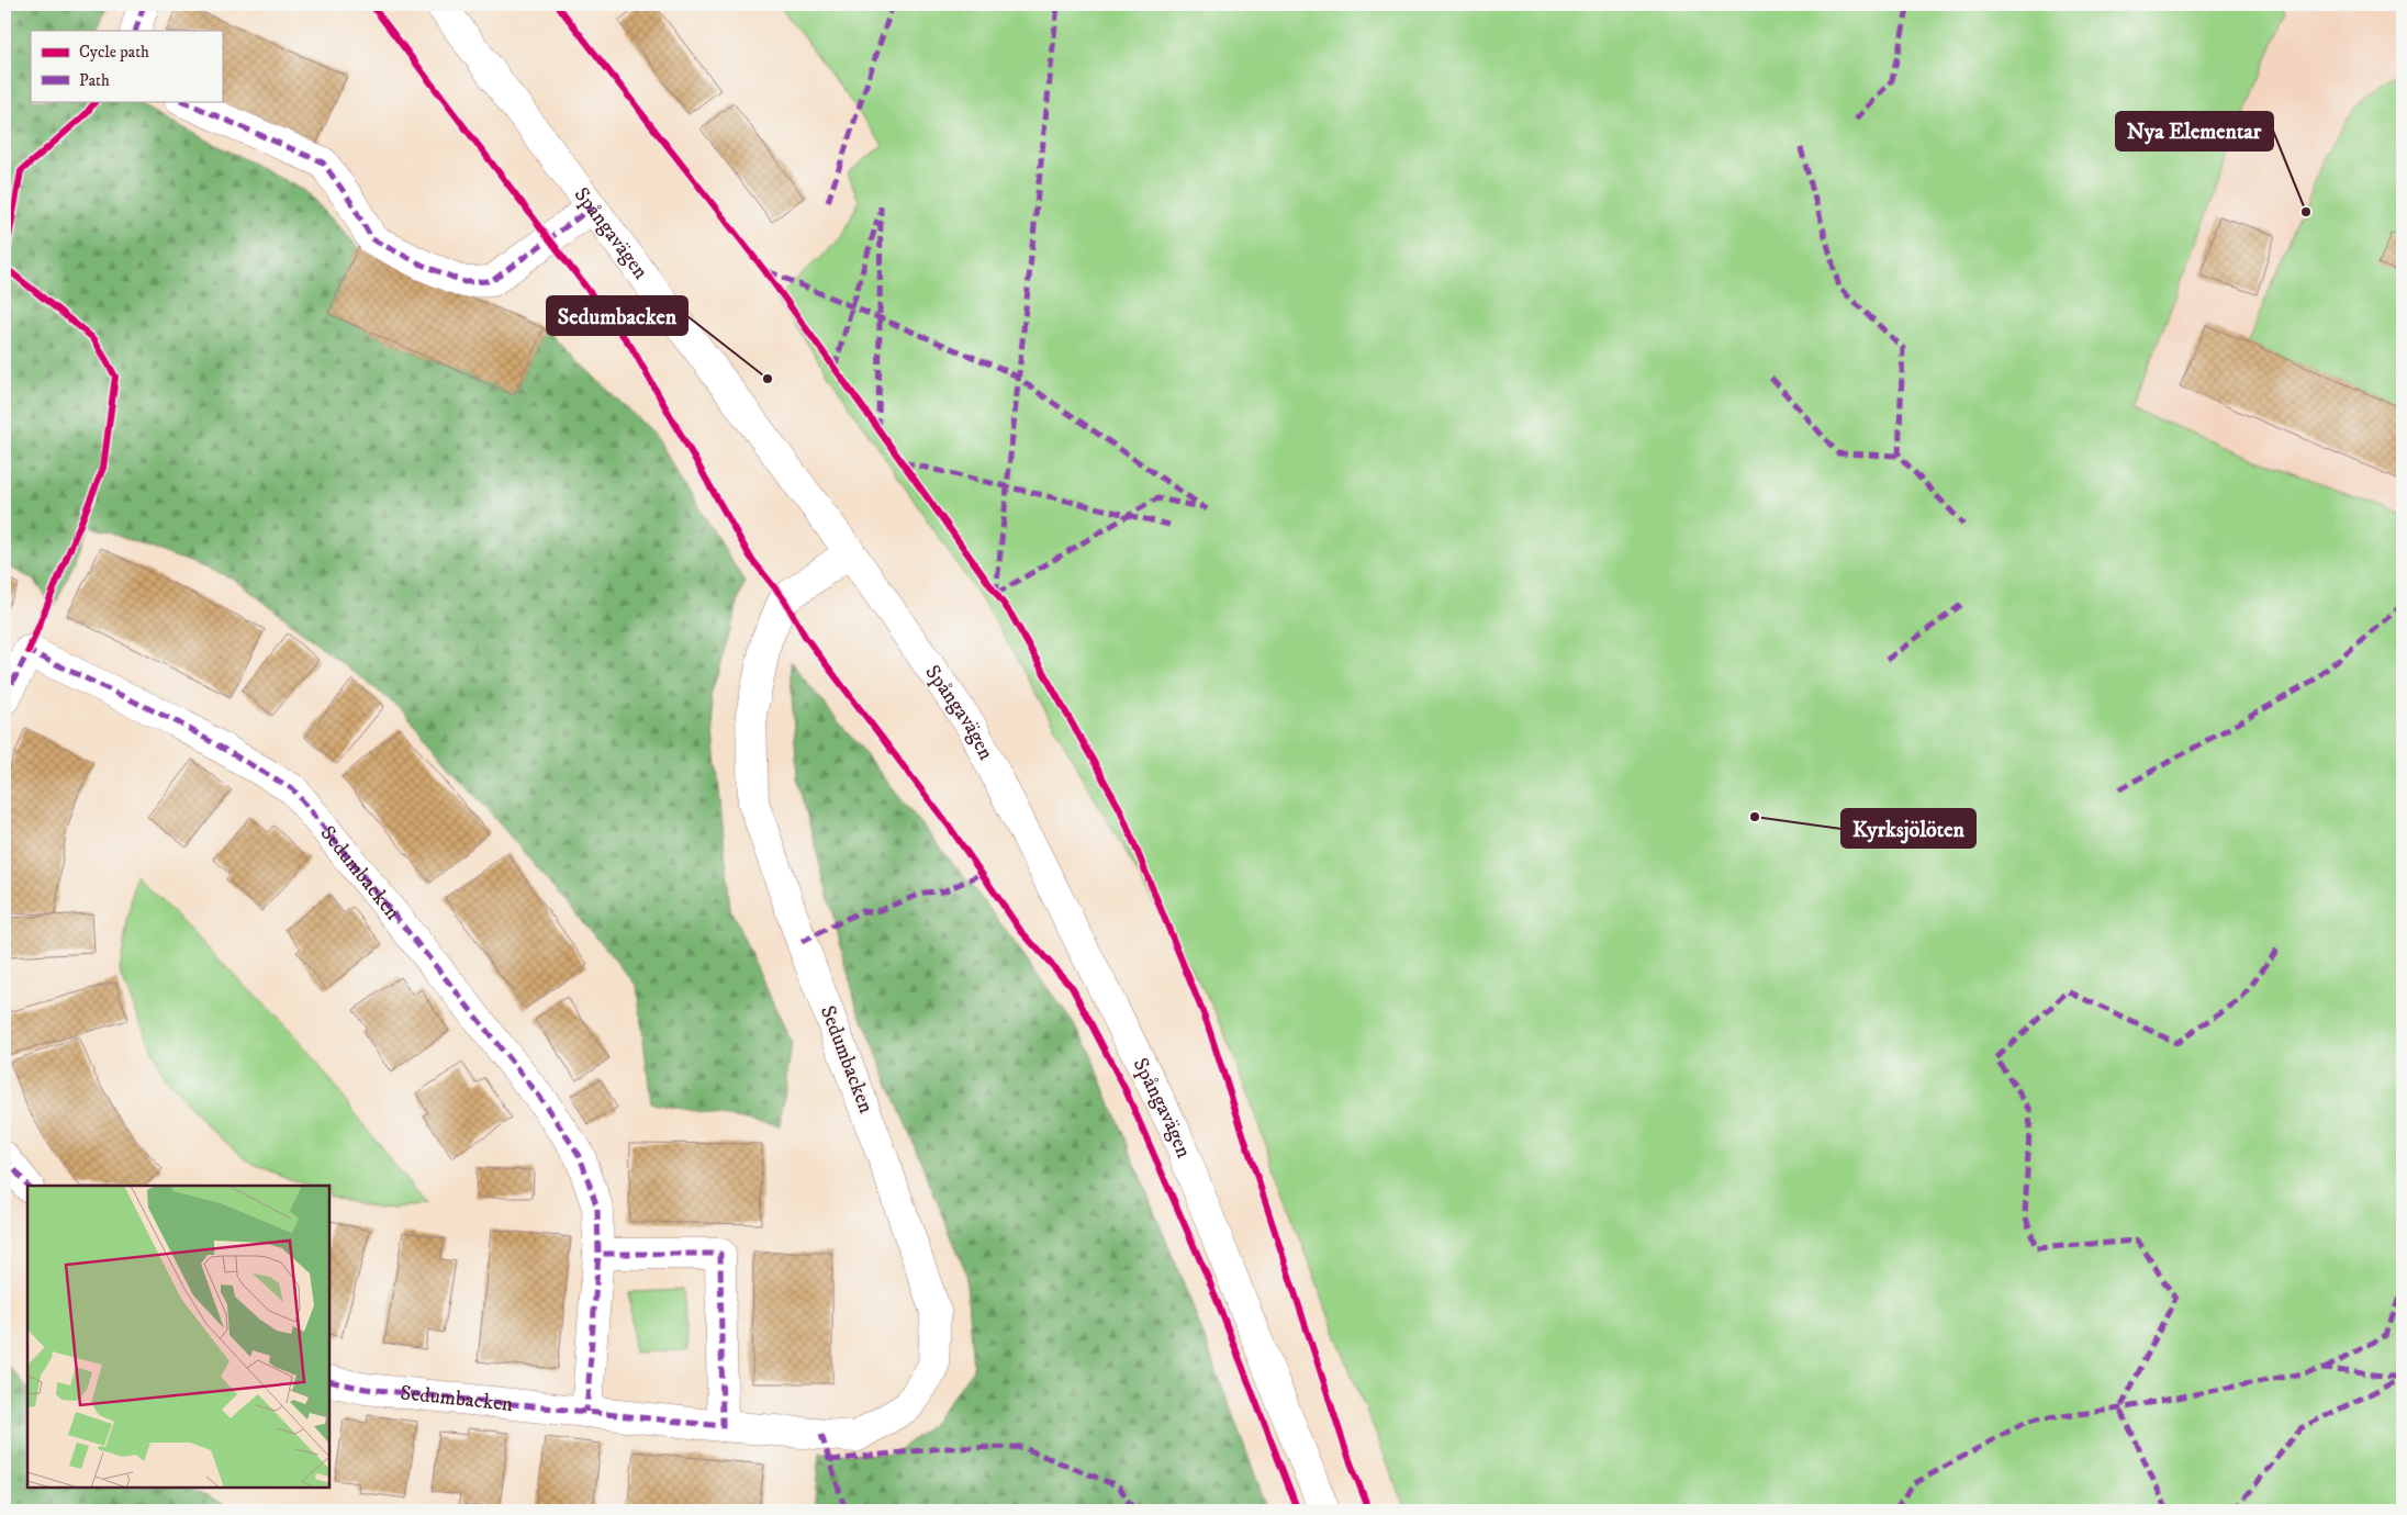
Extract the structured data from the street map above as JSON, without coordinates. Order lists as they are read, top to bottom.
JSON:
{
  "streets": {
    "street": ["Spångavägen", "Sedumbacken"]
  },
  "crossings": [
    ["Spångavägen", "Sedumbacken"]
  ],
  "places": ["Nya Elementar", "Sedumbacken", "Kyrksjölöten"],
  "legend": ["Cycle path", "Path"]
}
